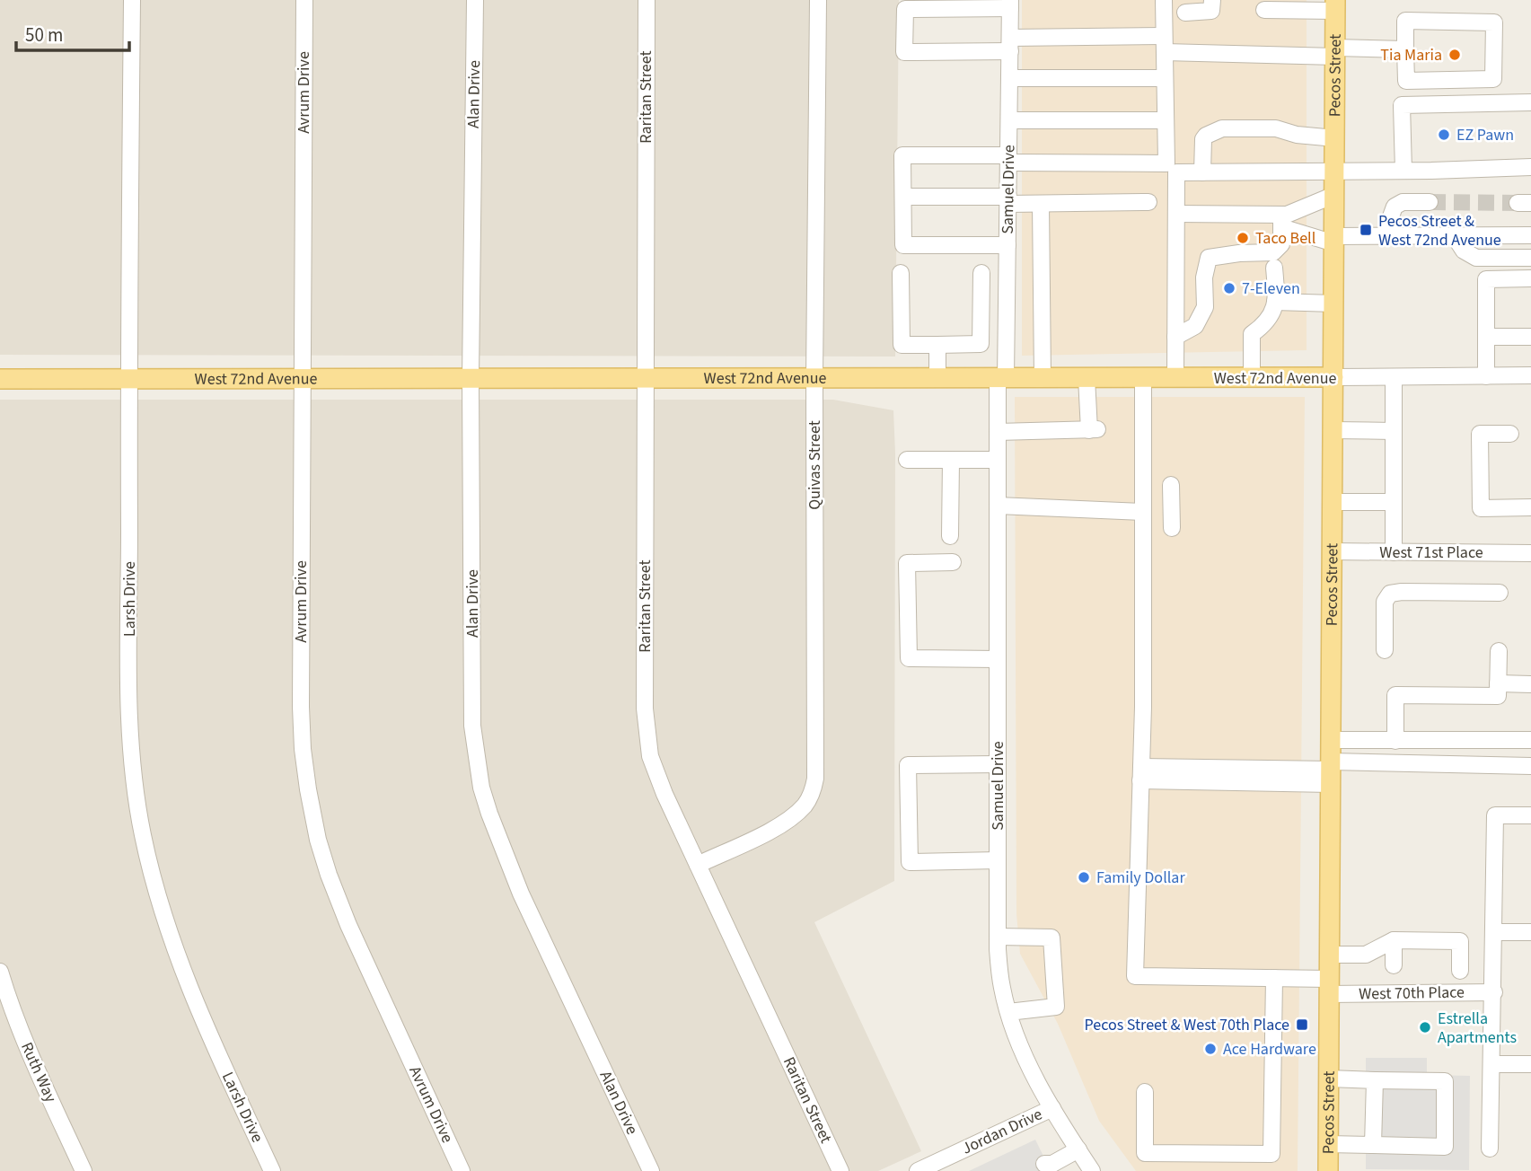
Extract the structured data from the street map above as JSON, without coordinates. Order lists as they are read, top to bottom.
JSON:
{
  "streets": {
    "main road": ["Pecos Street", "West 72nd Avenue"],
    "street": [
      "Avrum Drive",
      "Alan Drive",
      "Raritan Street",
      "Samuel Drive",
      "Quivas Street",
      "West 71st Place",
      "Larsh Drive",
      "West 70th Place",
      "Ruth Way",
      "Jordan Drive"
    ]
  },
  "crossings": [
    ["Pecos Street", "West 72nd Avenue"],
    ["Pecos Street", "West 71st Place"],
    ["Pecos Street", "West 70th Place"],
    ["Avrum Drive", "West 72nd Avenue"],
    ["Alan Drive", "West 72nd Avenue"],
    ["Raritan Street", "West 72nd Avenue"],
    ["Raritan Street", "Quivas Street"],
    ["Samuel Drive", "West 72nd Avenue"],
    ["Samuel Drive", "Jordan Drive"],
    ["West 72nd Avenue", "Quivas Street"],
    ["West 72nd Avenue", "Larsh Drive"]
  ],
  "places": {
    "other": [
      "Tia Maria",
      "EZ Pawn",
      "Taco Bell",
      "7-Eleven",
      "Family Dollar",
      "Estrella Apartments",
      "Ace Hardware"
    ],
    "transit": ["Pecos Street & West 72nd Avenue", "Pecos Street & West 70th Place"]
  },
  "scale_bar": "50 m"
}
